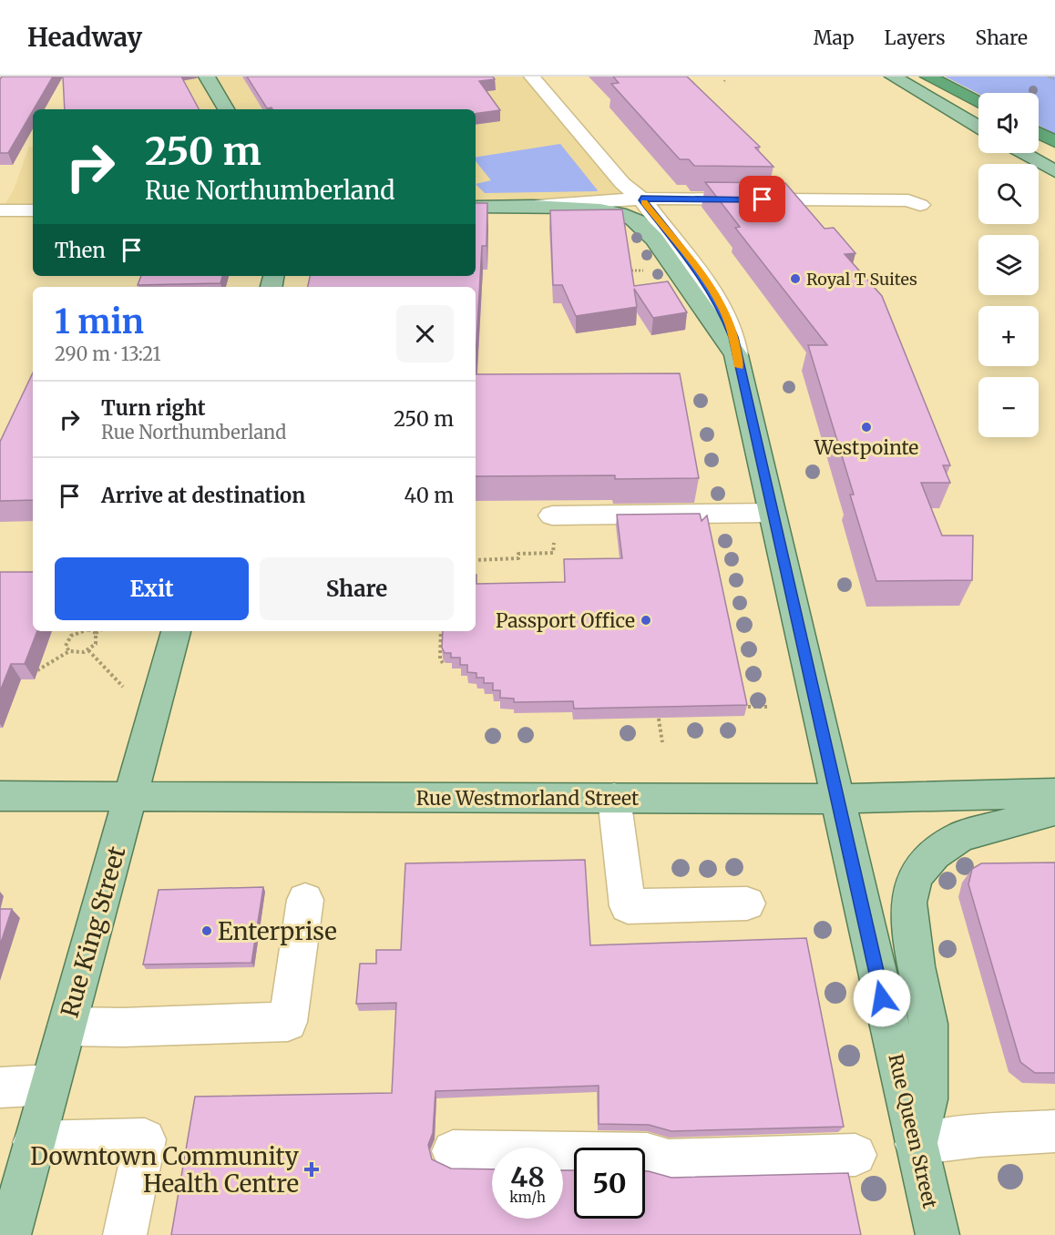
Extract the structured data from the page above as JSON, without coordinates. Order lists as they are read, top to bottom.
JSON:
{
  "streets": {
    "main road": ["Rue Westmorland Street", "Rue King Street", "Rue Queen Street"]
  },
  "crossings": [
    ["Rue Westmorland Street", "Rue King Street"],
    ["Rue Westmorland Street", "Rue Queen Street"]
  ],
  "places": {
    "other": [
      "Royal T Suites",
      "Westpointe",
      "Passport Office",
      "Enterprise"
    ],
    "health": ["Downtown Community Health Centre"]
  },
  "page": {
    "header": "Headway",
    "nav": ["Map", "Layers", "Share"],
    "map_buttons": ["+", "−"],
    "turn": ["250 m", "Rue Northumberland"],
    "then": "Then",
    "heading": ["1 min", "290 m · 13:21"],
    "list": [
      {
        "name": "Turn right",
        "note": "Rue Northumberland",
        "value": "250 m"
      },
      {
        "name": "Arrive at destination",
        "value": "40 m"
      }
    ],
    "buttons": ["Exit", "Share"],
    "speed": "48 km/h",
    "limit": "50"
  }
}
